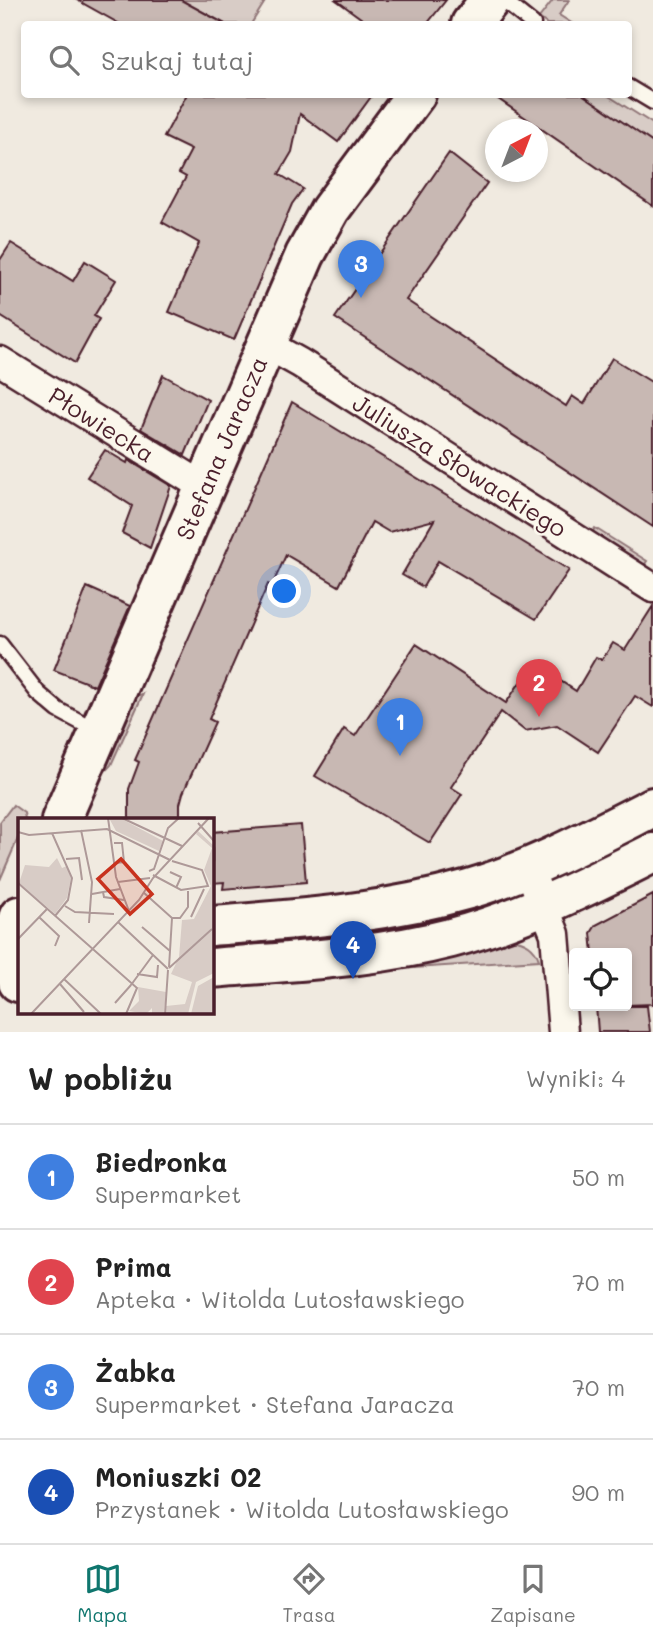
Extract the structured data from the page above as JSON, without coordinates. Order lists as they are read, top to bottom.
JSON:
{
  "streets": {
    "main road": ["Stefana Jaracza"],
    "street": ["Płowiecka", "Juliusza Słowackiego"]
  },
  "crossings": [
    ["Płowiecka", "Stefana Jaracza"],
    ["Stefana Jaracza", "Juliusza Słowackiego"]
  ],
  "north": "top right",
  "page": {
    "search": "Szukaj tutaj",
    "pins": [
      "3",
      "2",
      "1",
      "4"
    ],
    "heading": ["W pobliżu", "Wyniki: 4"],
    "list": [
      {
        "mark": "1",
        "name": "Biedronka",
        "note": "Supermarket",
        "value": "50 m"
      },
      {
        "mark": "2",
        "name": "Prima",
        "note": "Apteka · Witolda Lutosławskiego",
        "value": "70 m"
      },
      {
        "mark": "3",
        "name": "Żabka",
        "note": "Supermarket · Stefana Jaracza",
        "value": "70 m"
      },
      {
        "mark": "4",
        "name": "Moniuszki 02",
        "note": "Przystanek · Witolda Lutosławskiego",
        "value": "90 m"
      }
    ],
    "nav": ["Mapa", "Trasa", "Zapisane"]
  }
}
